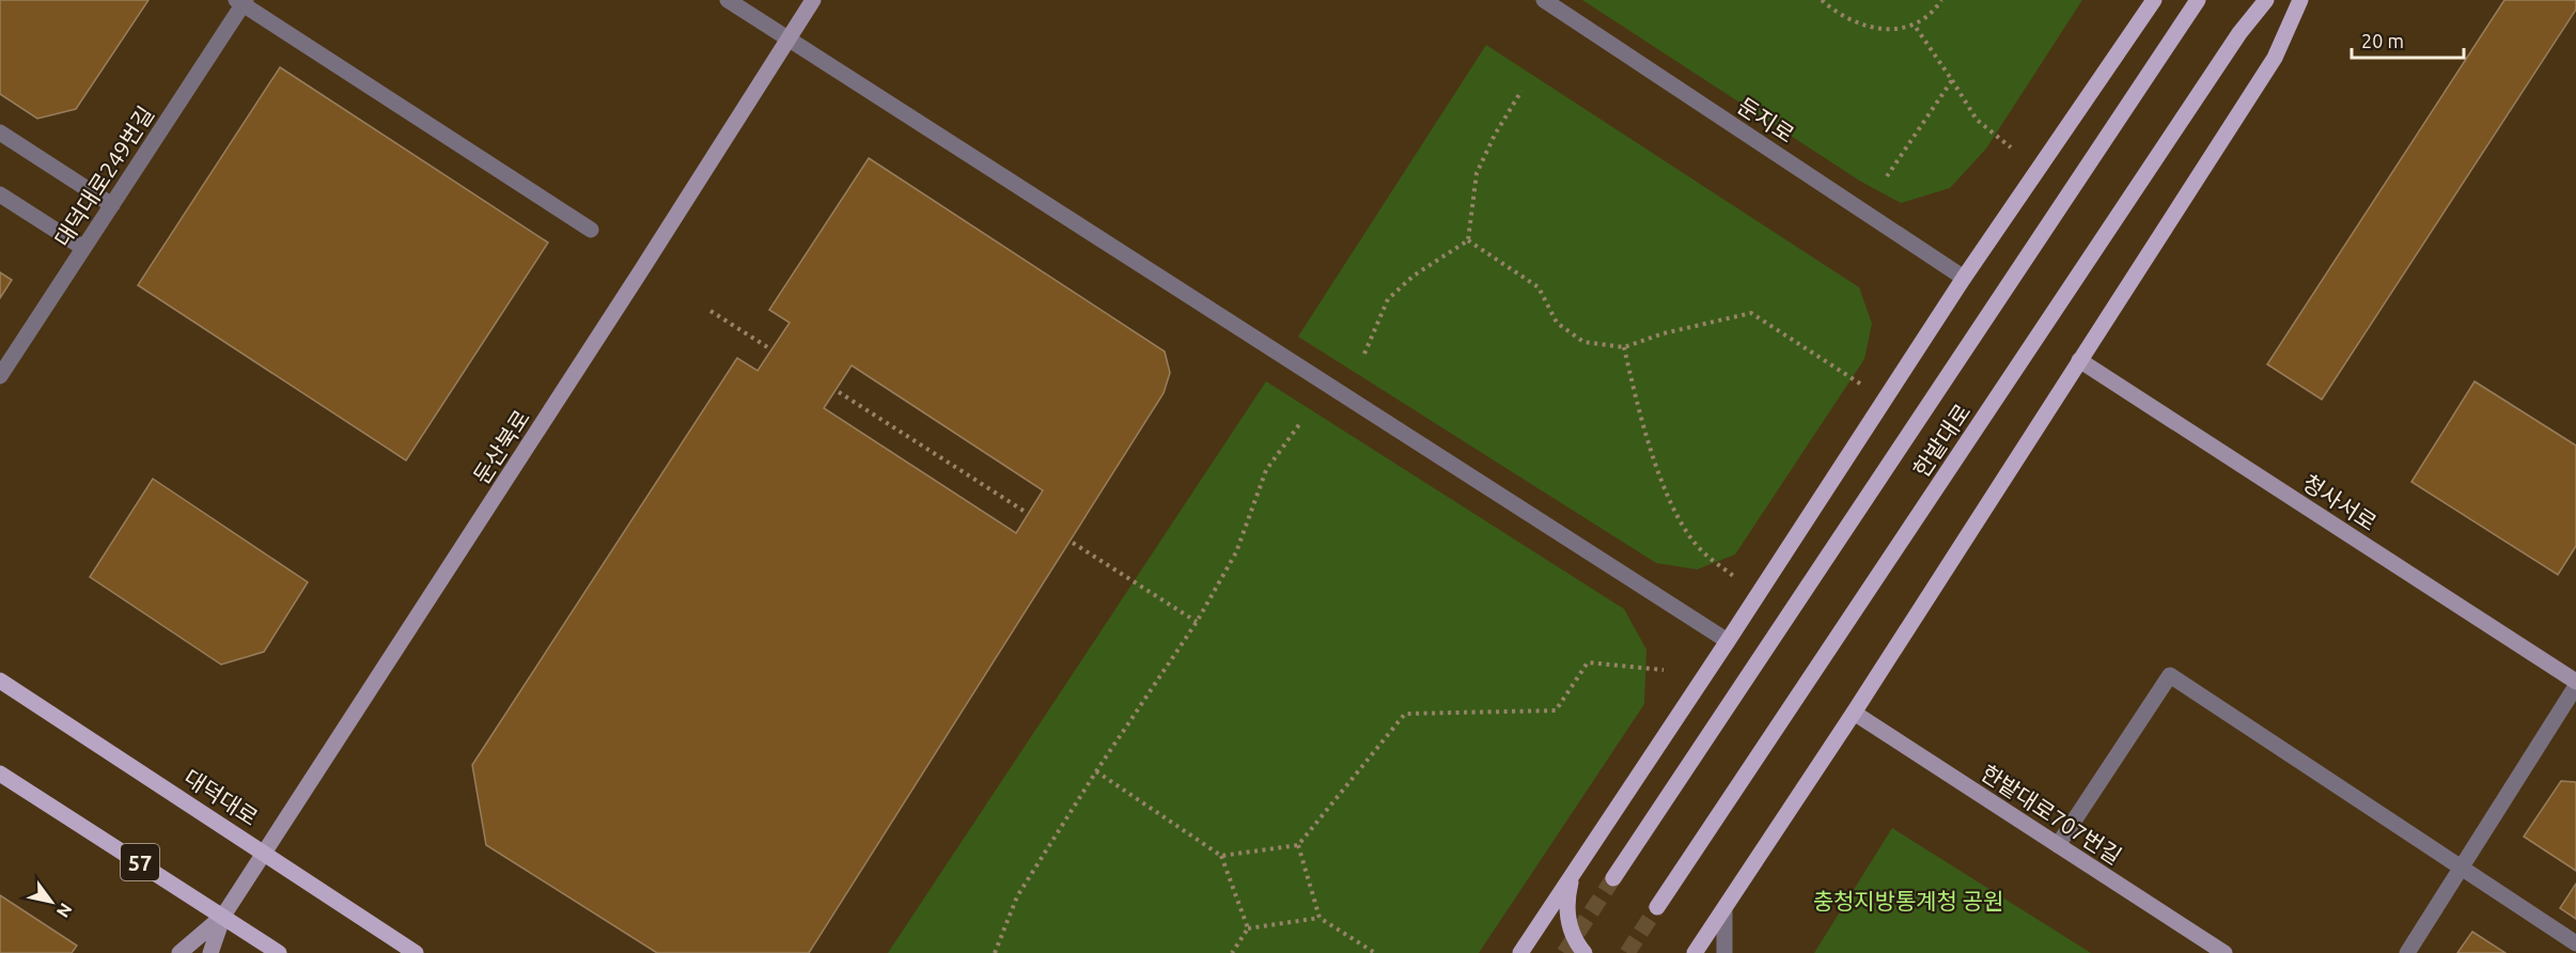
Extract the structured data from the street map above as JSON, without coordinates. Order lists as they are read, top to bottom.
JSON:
{
  "streets": {
    "main road": ["한밭대로", "대덕대로", "57"],
    "street": [
      "둔지로",
      "대덕대로249번길",
      "둔산북로",
      "청사서로",
      "한밭대로707번길"
    ]
  },
  "crossings": [
    ["둔산북로", "대덕대로"],
    ["둔산북로", "57"]
  ],
  "parks": ["충청지방통계청 공원"],
  "scale_bar": "20 m",
  "north": "bottom right"
}
